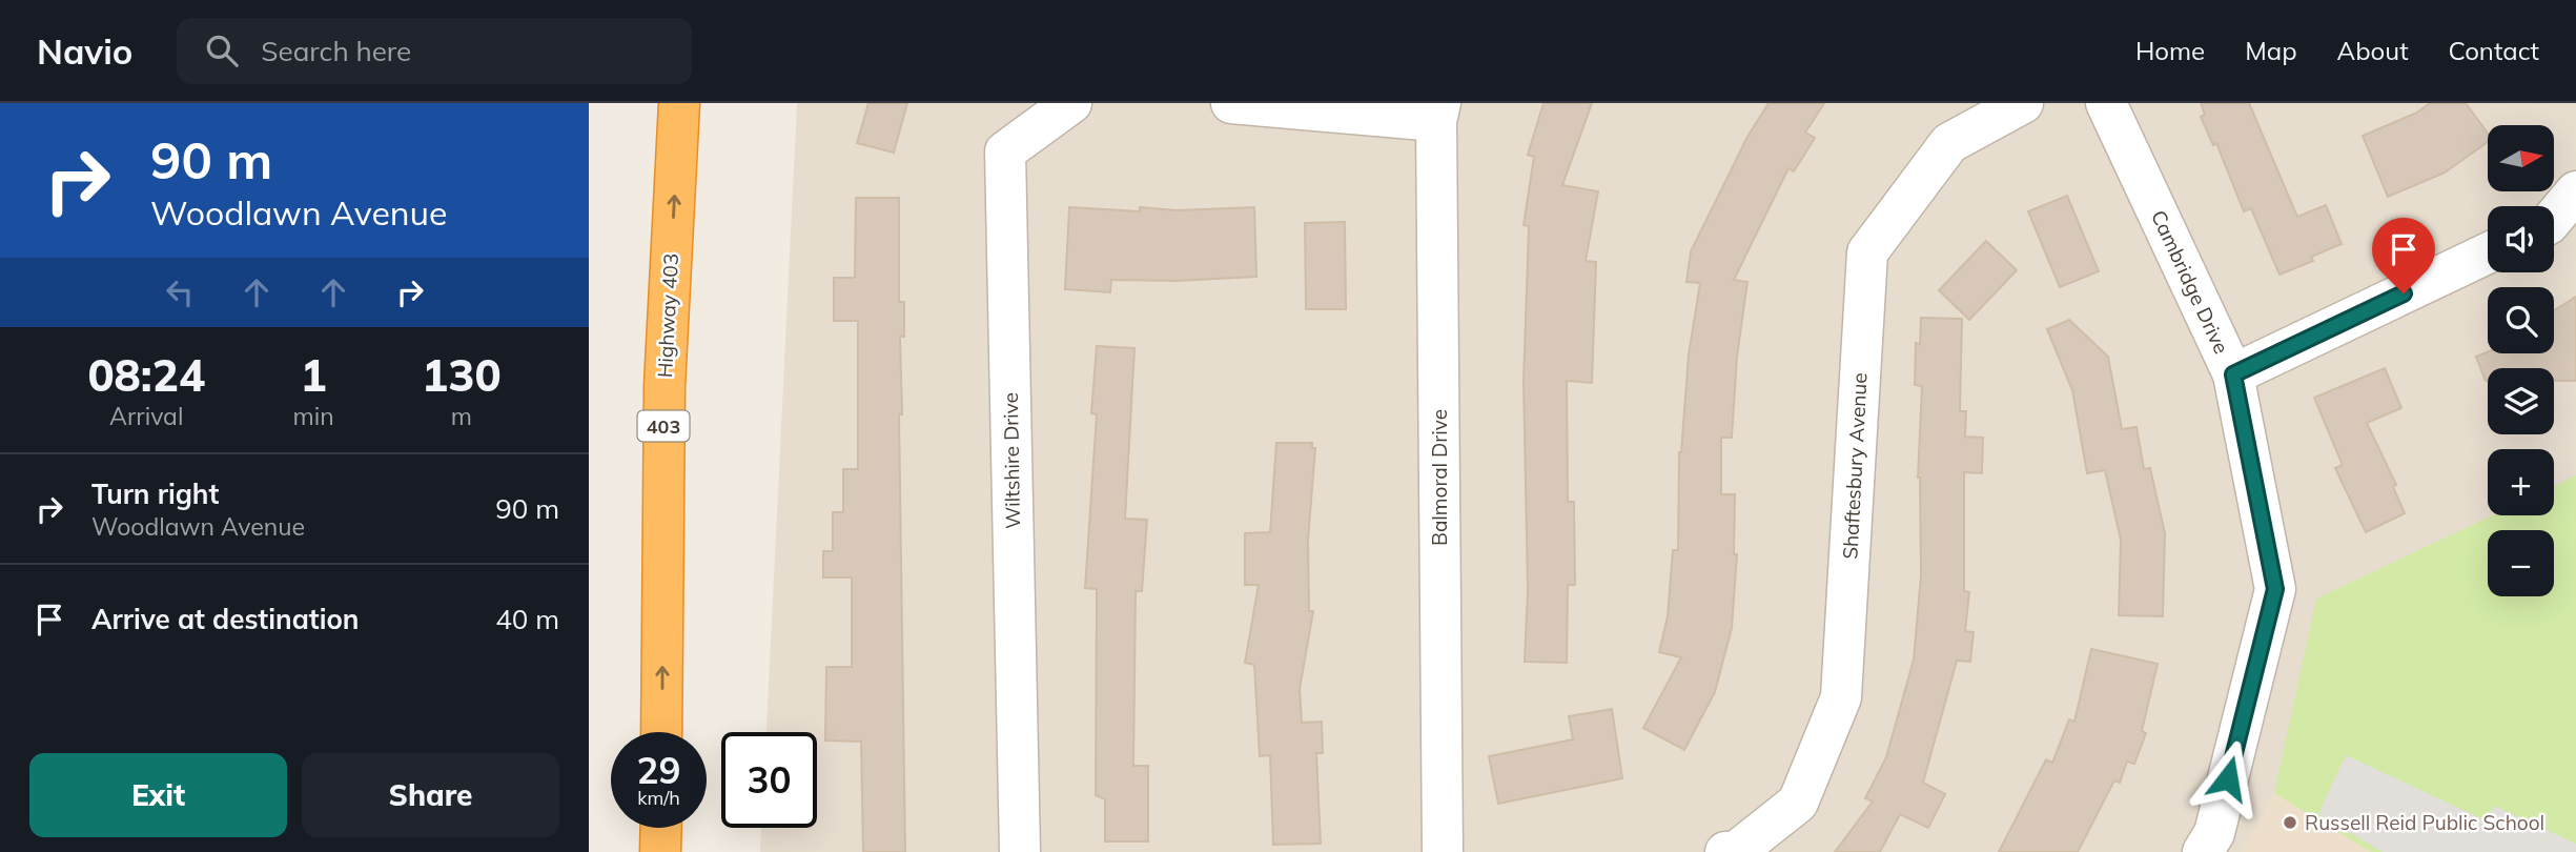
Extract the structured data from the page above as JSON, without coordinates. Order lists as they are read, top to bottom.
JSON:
{
  "streets": {
    "highway": ["Highway 403", "403"],
    "street": [
      "Cambridge Drive",
      "Wiltshire Drive",
      "Shaftesbury Avenue",
      "Balmoral Drive"
    ]
  },
  "one_way": ["Highway 403"],
  "places": ["Russell Reid Public School"],
  "north": "right",
  "page": {
    "header": "Navio",
    "search": "Search here",
    "nav": [
      "Home",
      "Map",
      "About",
      "Contact"
    ],
    "turn": ["90 m", "Woodlawn Avenue"],
    "map_buttons": ["+", "−"],
    "eta": [
      "08:24",
      "Arrival",
      "1",
      "min",
      "130",
      "m"
    ],
    "list": [
      {
        "name": "Turn right",
        "note": "Woodlawn Avenue",
        "value": "90 m"
      },
      {
        "name": "Arrive at destination",
        "value": "40 m"
      }
    ],
    "speed": "29 km/h",
    "limit": "30",
    "buttons": ["Exit", "Share"]
  }
}
